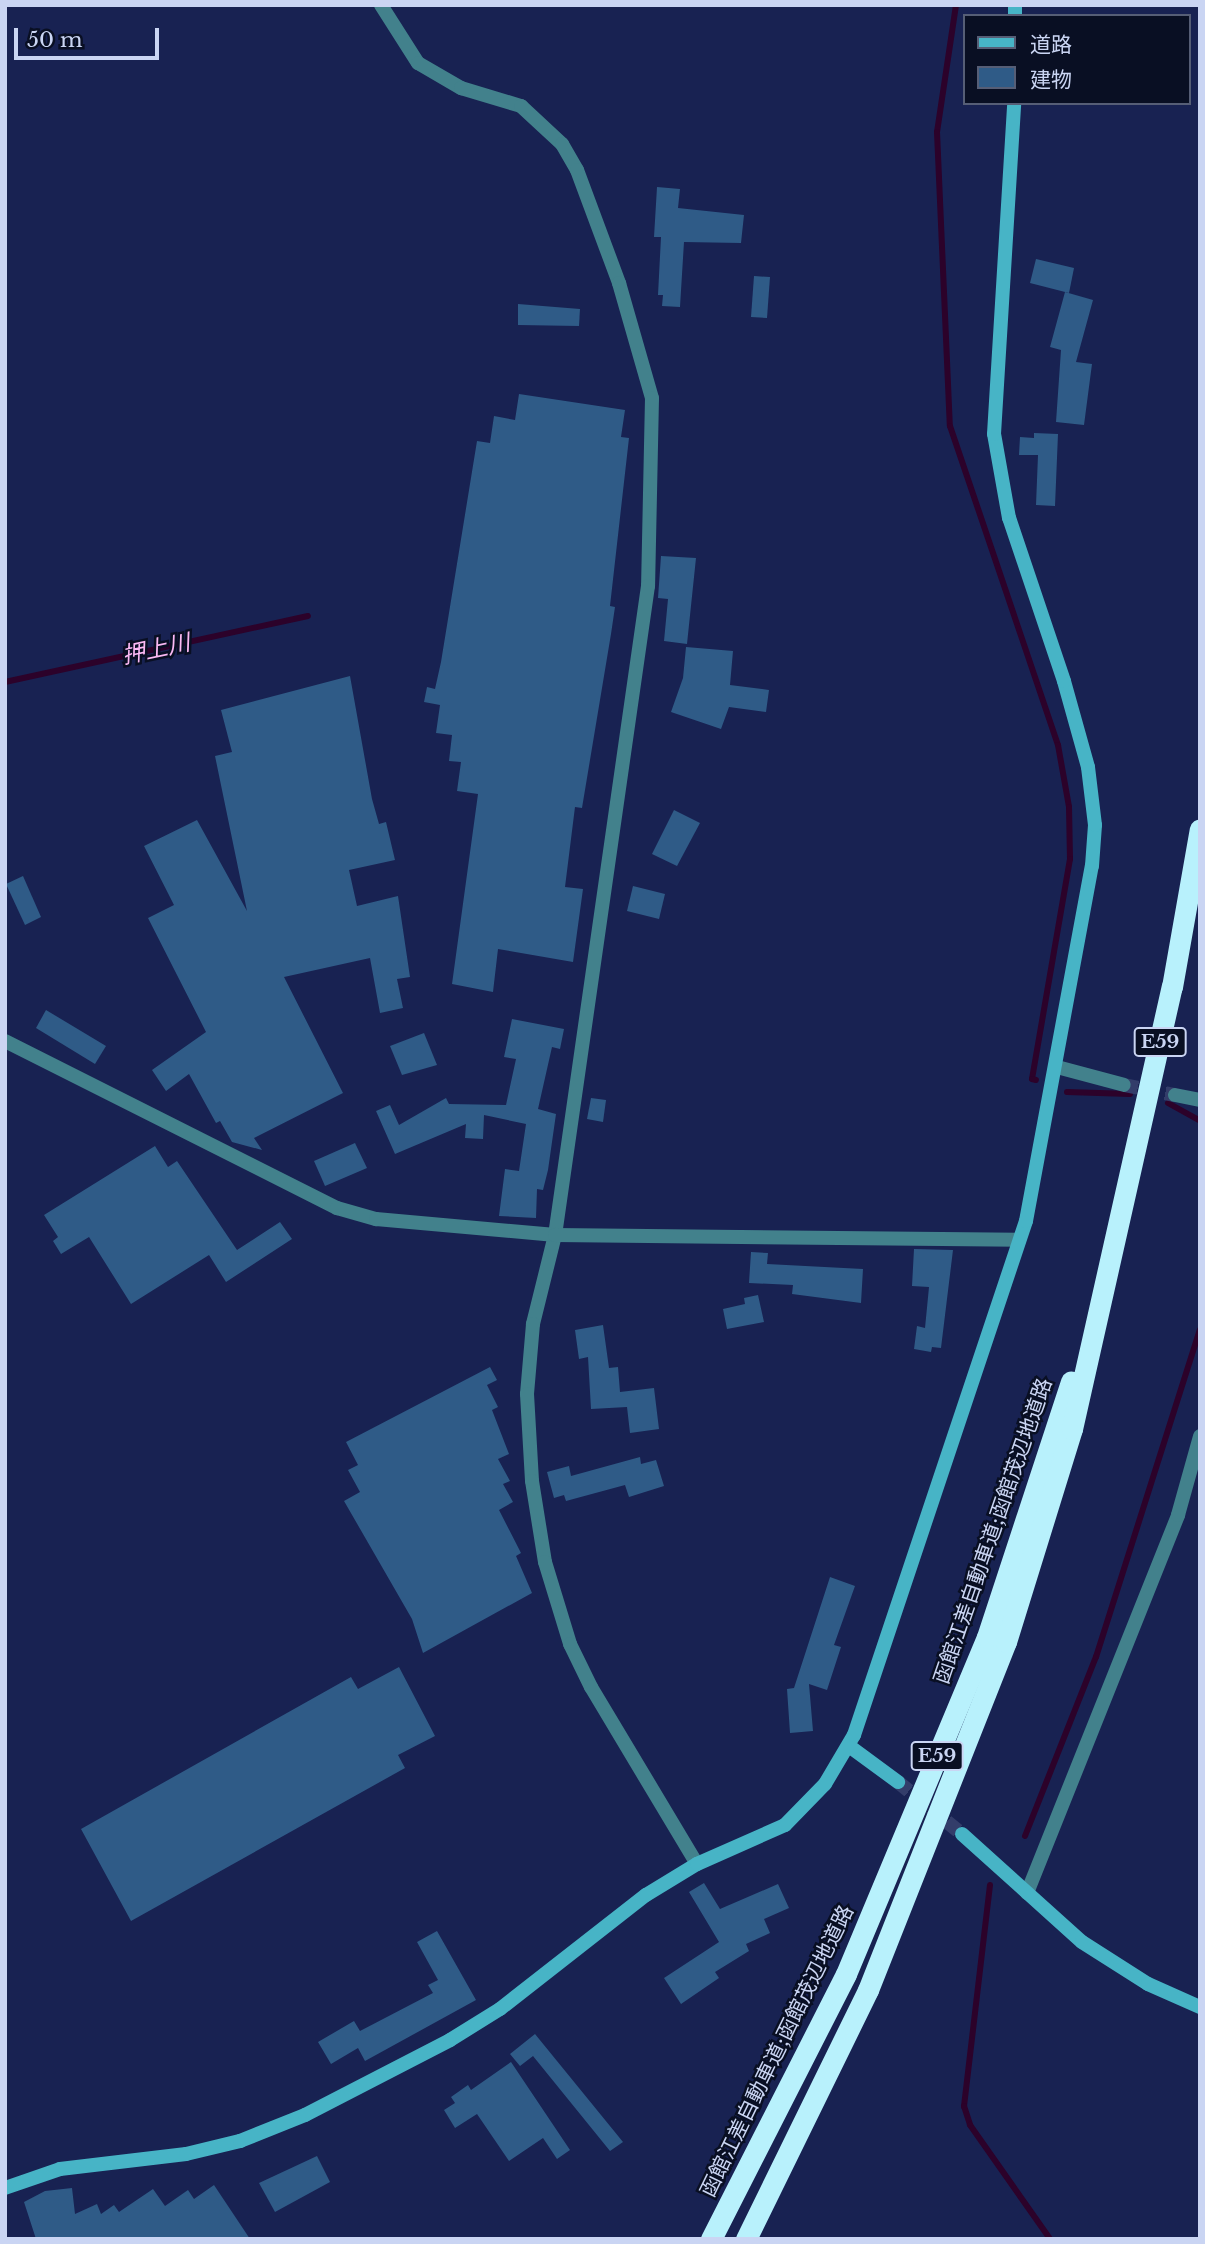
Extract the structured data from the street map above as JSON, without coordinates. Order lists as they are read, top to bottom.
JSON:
{
  "streets": {
    "highway": ["E59", "函館江差自動車道;函館茂辺地道路"]
  },
  "water": ["押上川"],
  "legend": ["道路", "建物"],
  "scale_bar": "50 m"
}
